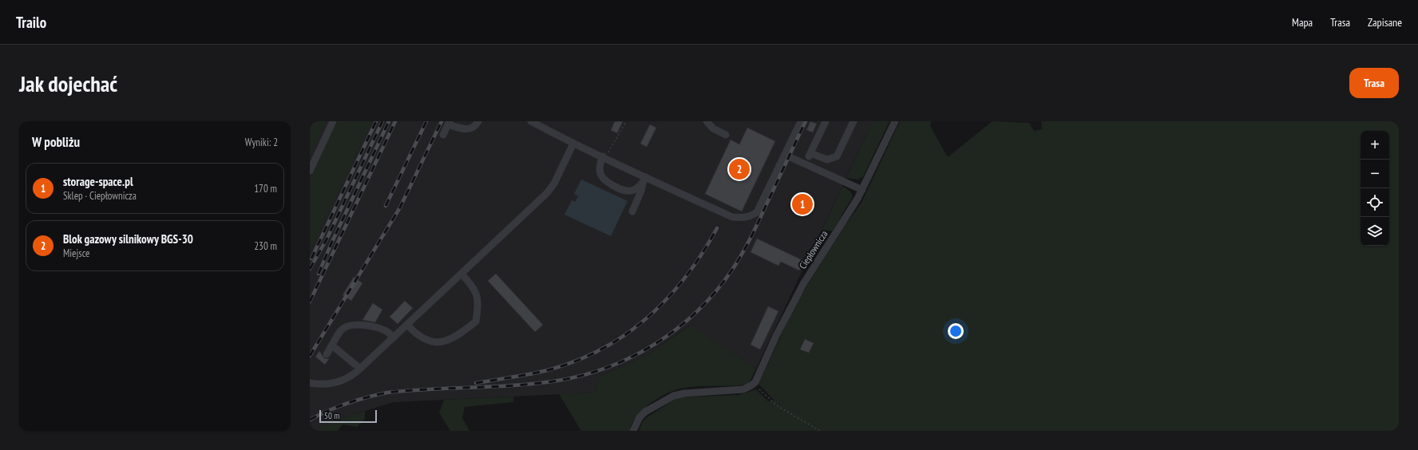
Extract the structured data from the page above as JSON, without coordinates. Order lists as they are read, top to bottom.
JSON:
{
  "streets": {
    "street": ["Ciepłownicza"]
  },
  "scale_bar": "50 m",
  "page": {
    "header": "Trailo",
    "nav": ["Mapa", "Trasa", "Zapisane"],
    "buttons": "Trasa",
    "title": "Jak dojechać",
    "heading": ["W pobliżu", "Wyniki: 2"],
    "map_buttons": ["+", "−"],
    "pins": ["2", "1"],
    "list": [
      {
        "mark": "1",
        "name": "storage-space.pl",
        "note": "Sklep · Ciepłownicza",
        "value": "170 m"
      },
      {
        "mark": "2",
        "name": "Blok gazowy silnikowy BGS-30",
        "note": "Miejsce",
        "value": "230 m"
      }
    ],
    "scale": "50 m"
  }
}
